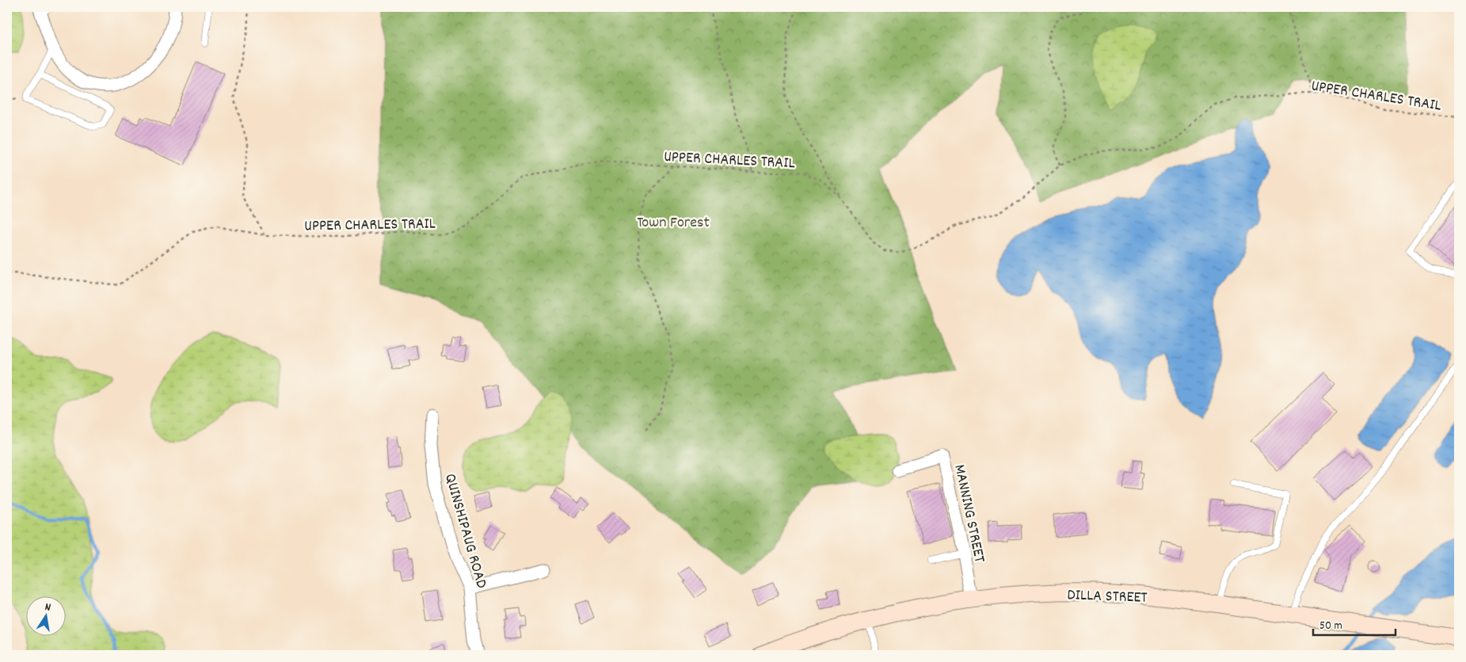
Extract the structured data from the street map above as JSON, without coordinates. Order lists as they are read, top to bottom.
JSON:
{
  "streets": {
    "main road": ["DILLA STREET"],
    "street": ["MANNING STREET", "QUINSHIPAUG ROAD"],
    "path": ["UPPER CHARLES TRAIL"]
  },
  "crossings": [
    ["MANNING STREET", "DILLA STREET"]
  ],
  "parks": ["Town Forest"],
  "scale_bar": "50 m",
  "north": "top"
}
